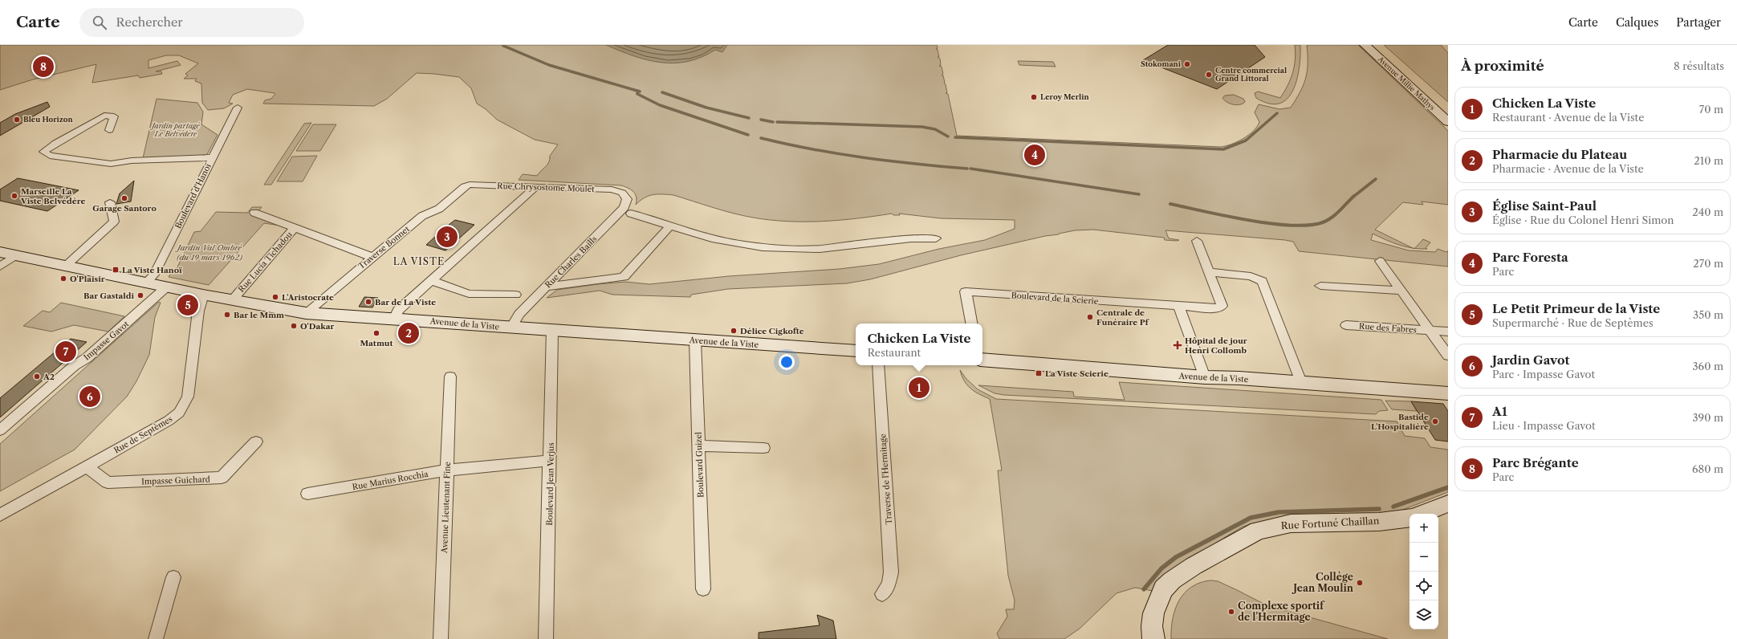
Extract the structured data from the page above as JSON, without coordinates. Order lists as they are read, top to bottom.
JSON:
{
  "streets": {
    "street": [
      "Avenue Millie Mathys",
      "Rue Chrysostome Moulet",
      "Boulevard d'Hanoï",
      "Traverse Bonnet",
      "Rue Lucia Tichadou",
      "Rue Charles Baills",
      "Boulevard de la Scierie",
      "Avenue de la Viste",
      "Rue des Fabres",
      "Impasse Gavot",
      "Rue de Septèmes",
      "Boulevard Guizel",
      "Traverse de l'Hermitage",
      "Impasse Guichard",
      "Rue Marius Rocchia",
      "Boulevard Jean Verjus",
      "Avenue Lieutenant Fine",
      "Rue Fortuné Chaillan"
    ]
  },
  "crossings": [
    ["Rue Chrysostome Moulet", "Traverse Bonnet"],
    ["Rue Chrysostome Moulet", "Rue Charles Baills"],
    ["Boulevard d'Hanoï", "Avenue de la Viste"],
    ["Traverse Bonnet", "Rue Lucia Tichadou"],
    ["Traverse Bonnet", "Avenue de la Viste"],
    ["Rue Lucia Tichadou", "Avenue de la Viste"],
    ["Rue Charles Baills", "Avenue de la Viste"],
    ["Avenue de la Viste", "Impasse Gavot"],
    ["Avenue de la Viste", "Rue de Septèmes"],
    ["Avenue de la Viste", "Boulevard Guizel"],
    ["Avenue de la Viste", "Boulevard Jean Verjus"],
    ["Rue de Septèmes", "Impasse Guichard"],
    ["Rue Marius Rocchia", "Boulevard Jean Verjus"],
    ["Rue Marius Rocchia", "Avenue Lieutenant Fine"]
  ],
  "districts": ["LA VISTE"],
  "parks": ["Jardin partagé Le Belvédère", "Jardin Val Ombré (du 19 mars 1962)"],
  "places": {
    "other": [
      "Stokomani",
      "Centre commercial Grand Littoral",
      "Leroy Merlin",
      "Bleu Horizon",
      "Marseille La Viste Belvédère",
      "Garage Santoro",
      "O'Plaisir",
      "Bar Gastaldi",
      "L'Aristocrate",
      "Bar de La Viste",
      "Bar le Mmm",
      "Centrale de Funéraire Pf",
      "O'Dakar",
      "Délice Cigkofte",
      "Matmut",
      "A2",
      "Bastide L'Hospitalière",
      "Collège Jean Moulin",
      "Complexe sportif de l'Hermitage"
    ],
    "transit": ["La Viste Hanoï", "La Viste Scierie"],
    "health": ["Hôpital de jour Henri Collomb"]
  },
  "page": {
    "header": "Carte",
    "search": "Rechercher",
    "nav": ["Carte", "Calques", "Partager"],
    "heading": ["À proximité", "8 résultats"],
    "pins": [
      "8",
      "4",
      "3",
      "5",
      "2",
      "7",
      "1",
      "6"
    ],
    "list": [
      {
        "mark": "1",
        "name": "Chicken La Viste",
        "note": "Restaurant · Avenue de la Viste",
        "value": "70 m"
      },
      {
        "mark": "2",
        "name": "Pharmacie du Plateau",
        "note": "Pharmacie · Avenue de la Viste",
        "value": "210 m"
      },
      {
        "mark": "3",
        "name": "Église Saint-Paul",
        "note": "Église · Rue du Colonel Henri Simon",
        "value": "240 m"
      },
      {
        "mark": "4",
        "name": "Parc Foresta",
        "note": "Parc",
        "value": "270 m"
      },
      {
        "mark": "5",
        "name": "Le Petit Primeur de la Viste",
        "note": "Supermarché · Rue de Septèmes",
        "value": "350 m"
      },
      {
        "mark": "6",
        "name": "Jardin Gavot",
        "note": "Parc · Impasse Gavot",
        "value": "360 m"
      },
      {
        "mark": "7",
        "name": "A1",
        "note": "Lieu · Impasse Gavot",
        "value": "390 m"
      },
      {
        "mark": "8",
        "name": "Parc Brégante",
        "note": "Parc",
        "value": "680 m"
      }
    ],
    "popup": ["Chicken La Viste", "Restaurant"],
    "map_buttons": ["+", "−"]
  }
}
